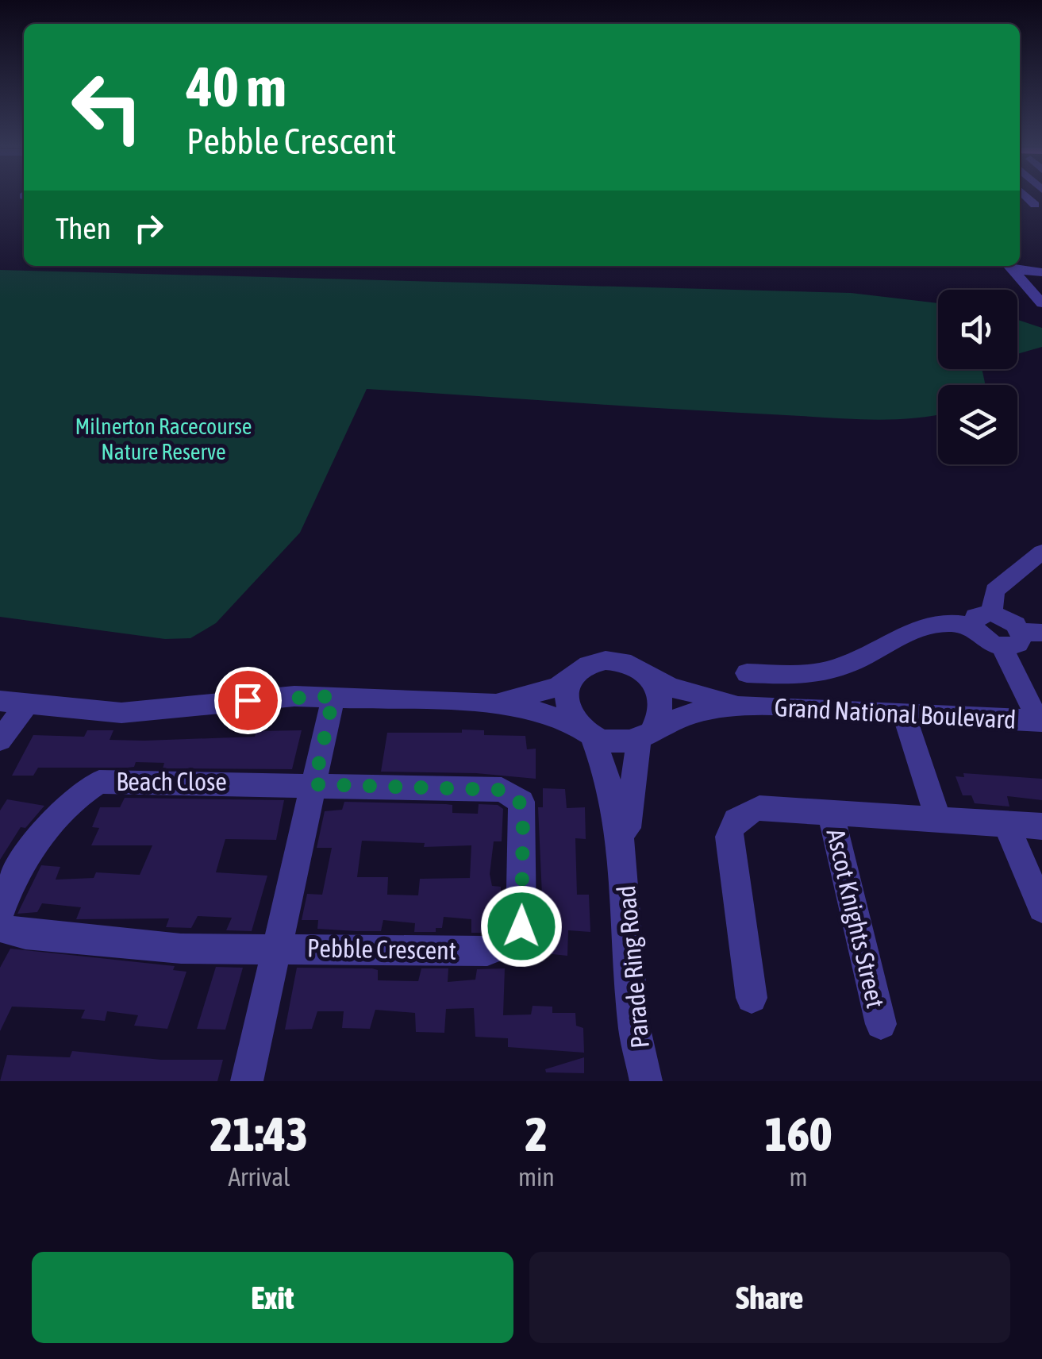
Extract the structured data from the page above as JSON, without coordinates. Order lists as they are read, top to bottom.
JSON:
{
  "streets": {
    "street": [
      "Grand National Boulevard",
      "Beach Close",
      "Ascot Knights Street",
      "Pebble Crescent",
      "Parade Ring Road"
    ]
  },
  "crossings": [
    ["Grand National Boulevard", "Parade Ring Road"],
    ["Beach Close", "Pebble Crescent"]
  ],
  "parks": ["Milnerton Racecourse Nature Reserve"],
  "page": {
    "turn": ["40 m", "Pebble Crescent"],
    "then": "Then",
    "eta": [
      "21:43",
      "Arrival",
      "2",
      "min",
      "160",
      "m"
    ],
    "buttons": ["Exit", "Share"]
  }
}
